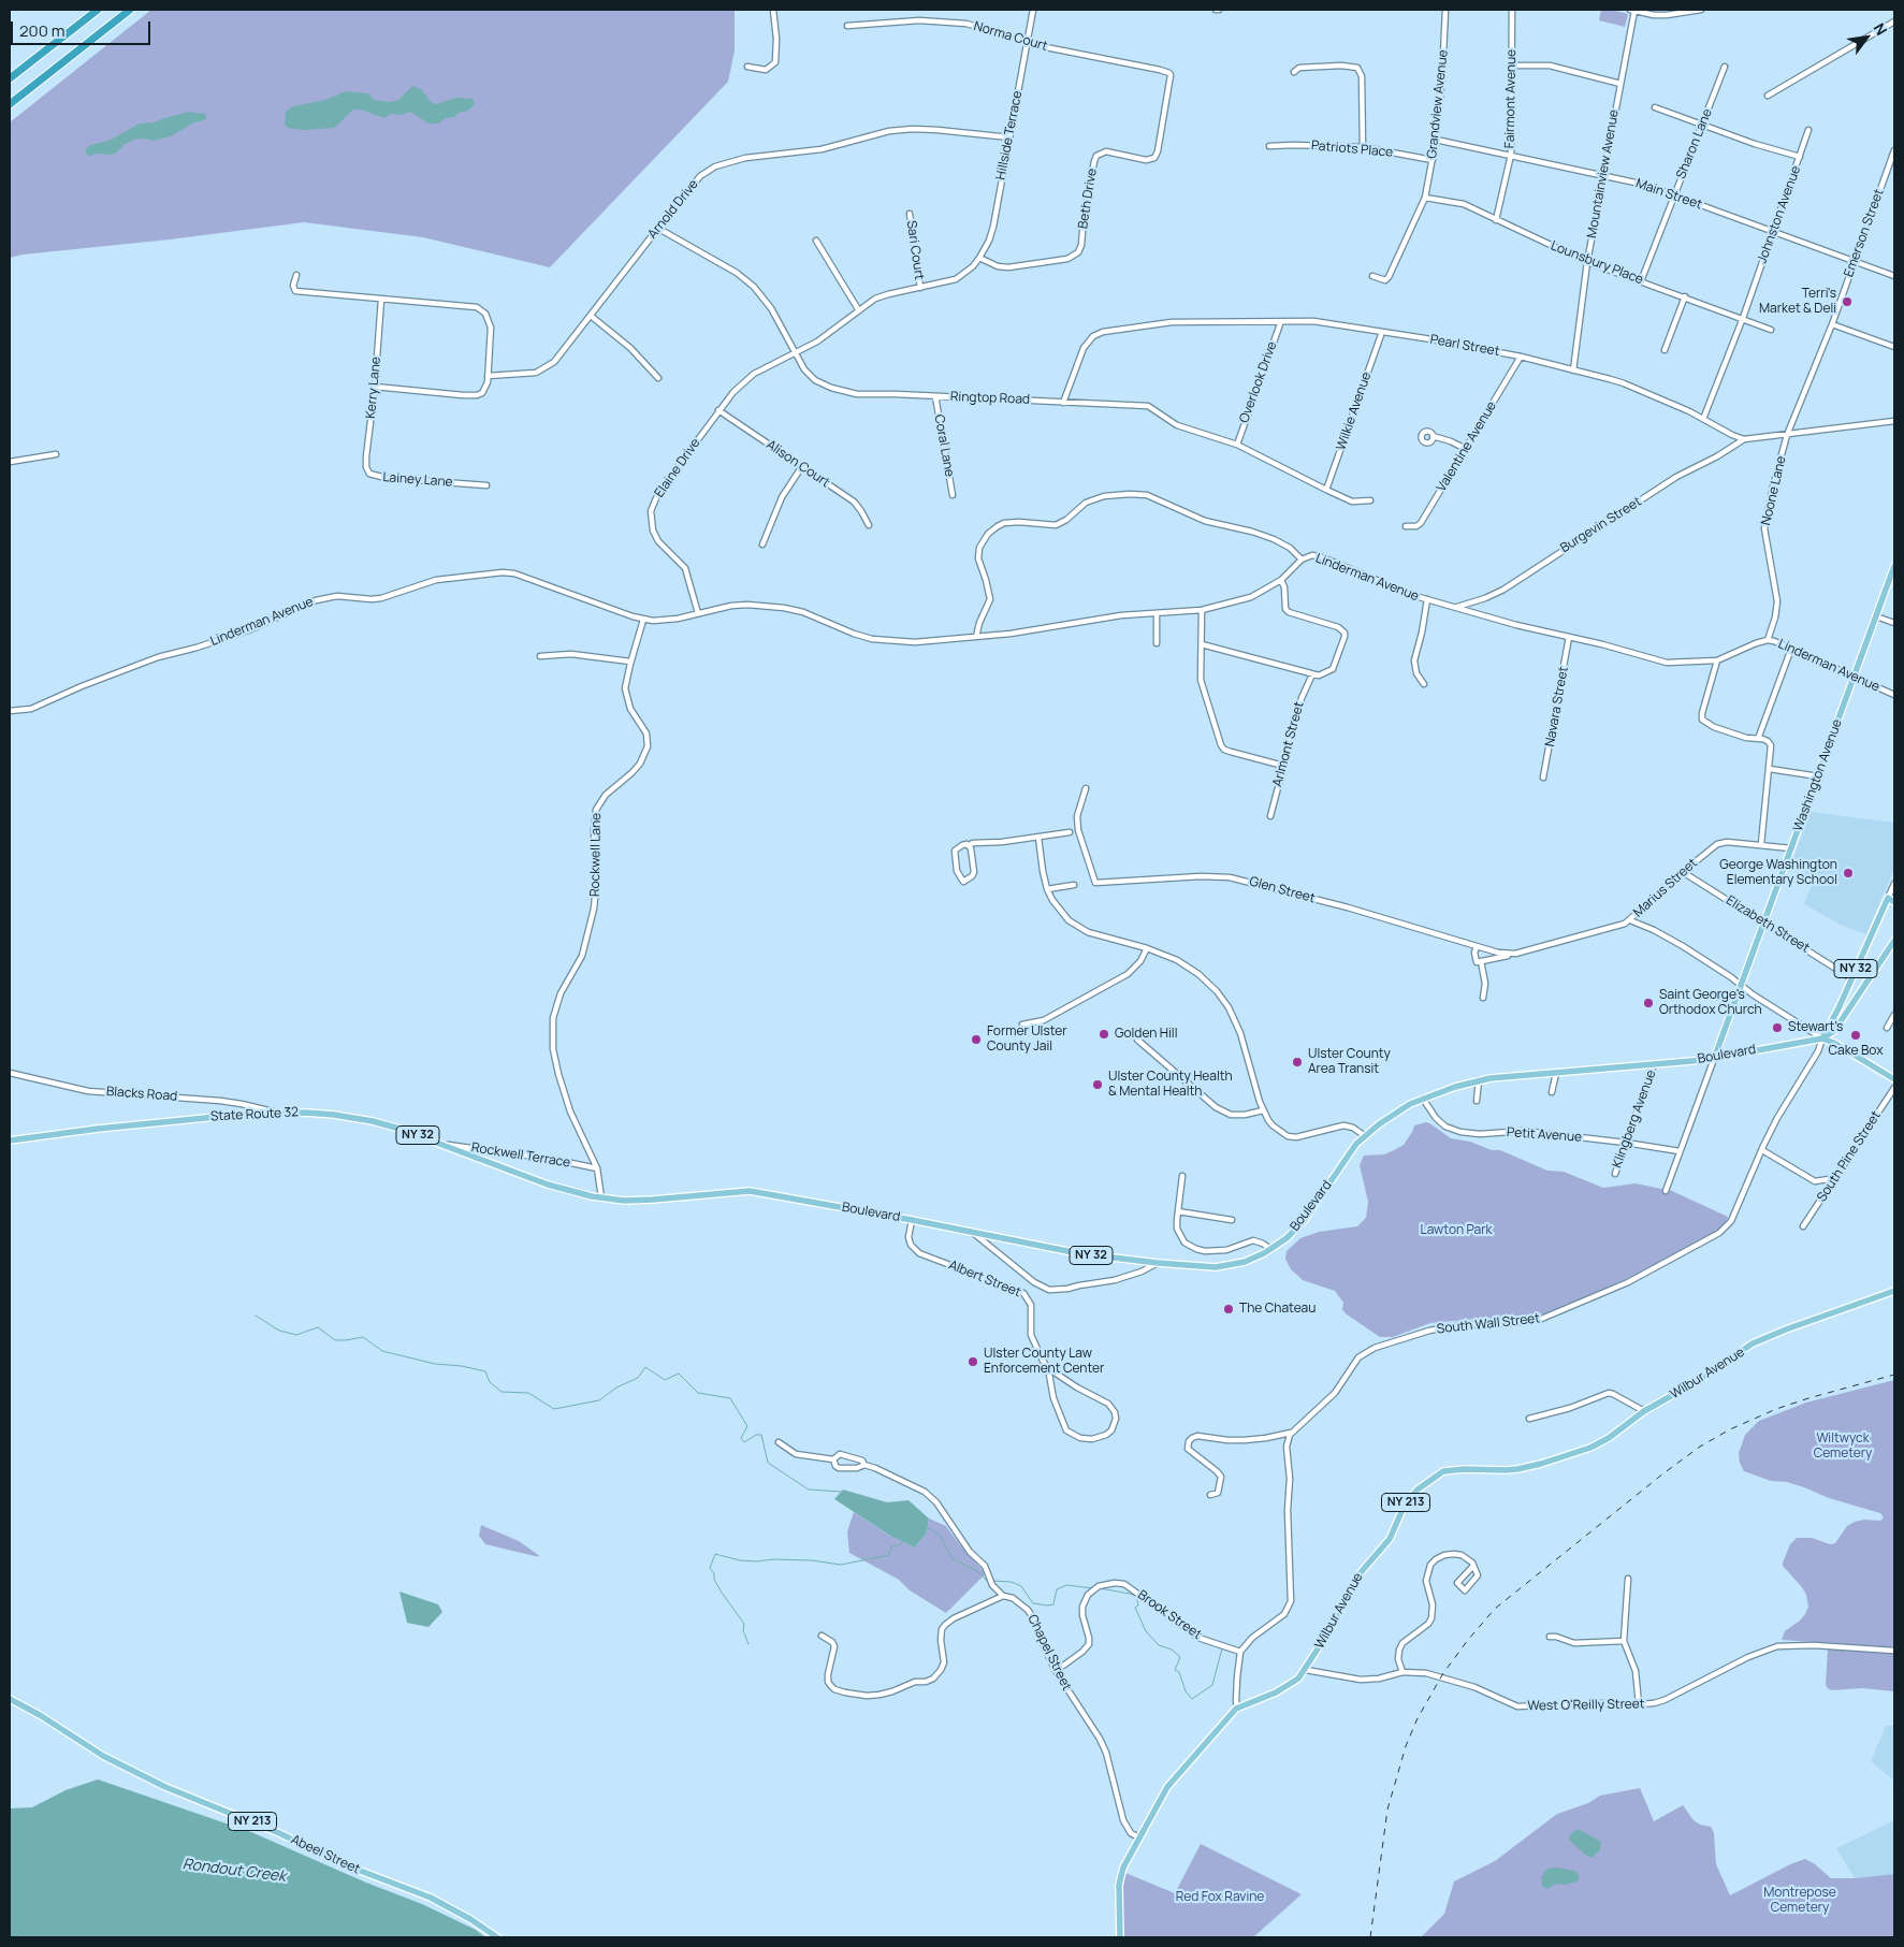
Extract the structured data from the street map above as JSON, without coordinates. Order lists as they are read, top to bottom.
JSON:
{
  "streets": {
    "main road": [
      "Washington Avenue",
      "NY 32",
      "Boulevard",
      "State Route 32",
      "Wilbur Avenue",
      "NY 213",
      "Abeel Street"
    ],
    "street": [
      "Norma Court",
      "Fairmont Avenue",
      "Grandview Avenue",
      "Hillside Terrace",
      "Sharon Lane",
      "Patriots Place",
      "Mountainview Avenue",
      "Main Street",
      "Beth Drive",
      "Arnold Drive",
      "Johnston Avenue",
      "Emerson Street",
      "Sari Court",
      "Lounsbury Place",
      "Pearl Street",
      "Overlook Drive",
      "Kerry Lane",
      "Ringtop Road",
      "Wilkie Avenue",
      "Coral Lane",
      "Valentine Avenue",
      "Alison Court",
      "Elaine Drive",
      "Lainey Lane",
      "Noone Lane",
      "Burgevin Street",
      "Linderman Avenue",
      "Navara Street",
      "Arlmont Street",
      "Rockwell Lane",
      "Marius Street",
      "Glen Street",
      "Elizabeth Street",
      "Blacks Road",
      "Klingberg Avenue",
      "Petit Avenue",
      "Rockwell Terrace",
      "South Pine Street",
      "Albert Street",
      "South Wall Street",
      "Brook Street",
      "Chapel Street",
      "West O'Reilly Street"
    ]
  },
  "crossings": [
    ["Norma Court", "Hillside Terrace"],
    ["Norma Court", "Beth Drive"],
    ["Fairmont Avenue", "Main Street"],
    ["Fairmont Avenue", "Lounsbury Place"],
    ["Grandview Avenue", "Patriots Place"],
    ["Grandview Avenue", "Main Street"],
    ["Grandview Avenue", "Lounsbury Place"],
    ["Hillside Terrace", "Beth Drive"],
    ["Hillside Terrace", "Arnold Drive"],
    ["Hillside Terrace", "Elaine Drive"],
    ["Sharon Lane", "Main Street"],
    ["Sharon Lane", "Lounsbury Place"],
    ["Mountainview Avenue", "Main Street"],
    ["Mountainview Avenue", "Lounsbury Place"],
    ["Mountainview Avenue", "Pearl Street"],
    ["Main Street", "Johnston Avenue"],
    ["Main Street", "Emerson Street"],
    ["Beth Drive", "Elaine Drive"],
    ["Arnold Drive", "Ringtop Road"],
    ["Johnston Avenue", "Lounsbury Place"],
    ["Johnston Avenue", "Pearl Street"],
    ["Emerson Street", "Pearl Street"],
    ["Emerson Street", "Noone Lane"],
    ["Sari Court", "Elaine Drive"],
    ["Pearl Street", "Overlook Drive"],
    ["Pearl Street", "Ringtop Road"],
    ["Pearl Street", "Wilkie Avenue"],
    ["Pearl Street", "Valentine Avenue"],
    ["Pearl Street", "Noone Lane"],
    ["Pearl Street", "Burgevin Street"],
    ["Overlook Drive", "Ringtop Road"],
    ["Kerry Lane", "Lainey Lane"],
    ["Ringtop Road", "Wilkie Avenue"],
    ["Ringtop Road", "Coral Lane"],
    ["Ringtop Road", "Elaine Drive"],
    ["Alison Court", "Elaine Drive"],
    ["Elaine Drive", "Linderman Avenue"],
    ["Noone Lane", "Linderman Avenue"],
    ["Burgevin Street", "Linderman Avenue"],
    ["Linderman Avenue", "Navara Street"],
    ["Linderman Avenue", "Washington Avenue"],
    ["Linderman Avenue", "Rockwell Lane"],
    ["Washington Avenue", "Marius Street"],
    ["Washington Avenue", "Elizabeth Street"],
    ["Washington Avenue", "Boulevard"],
    ["Rockwell Lane", "State Route 32"],
    ["Rockwell Lane", "Rockwell Terrace"],
    ["Marius Street", "Glen Street"],
    ["Marius Street", "Elizabeth Street"],
    ["Elizabeth Street", "NY 32"],
    ["NY 32", "Boulevard"],
    ["NY 32", "South Wall Street"],
    ["Boulevard", "State Route 32"],
    ["Boulevard", "Klingberg Avenue"],
    ["Boulevard", "Petit Avenue"],
    ["Boulevard", "Albert Street"],
    ["Boulevard", "South Wall Street"],
    ["Blacks Road", "State Route 32"],
    ["State Route 32", "Rockwell Terrace"],
    ["Klingberg Avenue", "Petit Avenue"],
    ["Wilbur Avenue", "Chapel Street"],
    ["Wilbur Avenue", "West O'Reilly Street"],
    ["Brook Street", "Chapel Street"]
  ],
  "water": ["Rondout Creek"],
  "parks": [
    "Lawton Park",
    "Wiltwyck Cemetery",
    "Montrepose Cemetery",
    "Red Fox Ravine"
  ],
  "places": [
    "Terri's Market & Deli",
    "George Washington Elementary School",
    "Saint George's Orthodox Church",
    "Stewart's",
    "Golden Hill",
    "Cake Box",
    "Former Ulster County Jail",
    "Ulster County Area Transit",
    "Ulster County Health & Mental Health",
    "The Chateau",
    "Ulster County Law Enforcement Center"
  ],
  "scale_bar": "200 m",
  "north": "top right"
}
